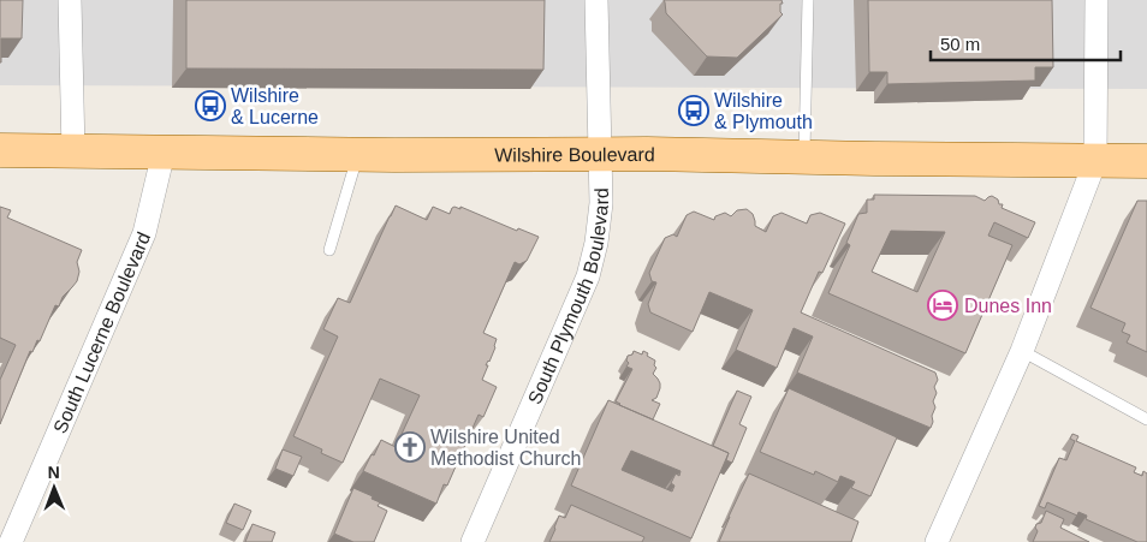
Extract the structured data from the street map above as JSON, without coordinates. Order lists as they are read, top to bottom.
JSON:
{
  "streets": {
    "main road": ["Wilshire Boulevard"],
    "street": ["South Plymouth Boulevard", "South Lucerne Boulevard"]
  },
  "crossings": [
    ["Wilshire Boulevard", "South Plymouth Boulevard"],
    ["Wilshire Boulevard", "South Lucerne Boulevard"]
  ],
  "places": {
    "bus stop": ["Wilshire & Lucerne", "Wilshire & Plymouth"],
    "hotel": ["Dunes Inn"],
    "church": ["Wilshire United Methodist Church"]
  },
  "scale_bar": "50 m",
  "north": "top"
}
